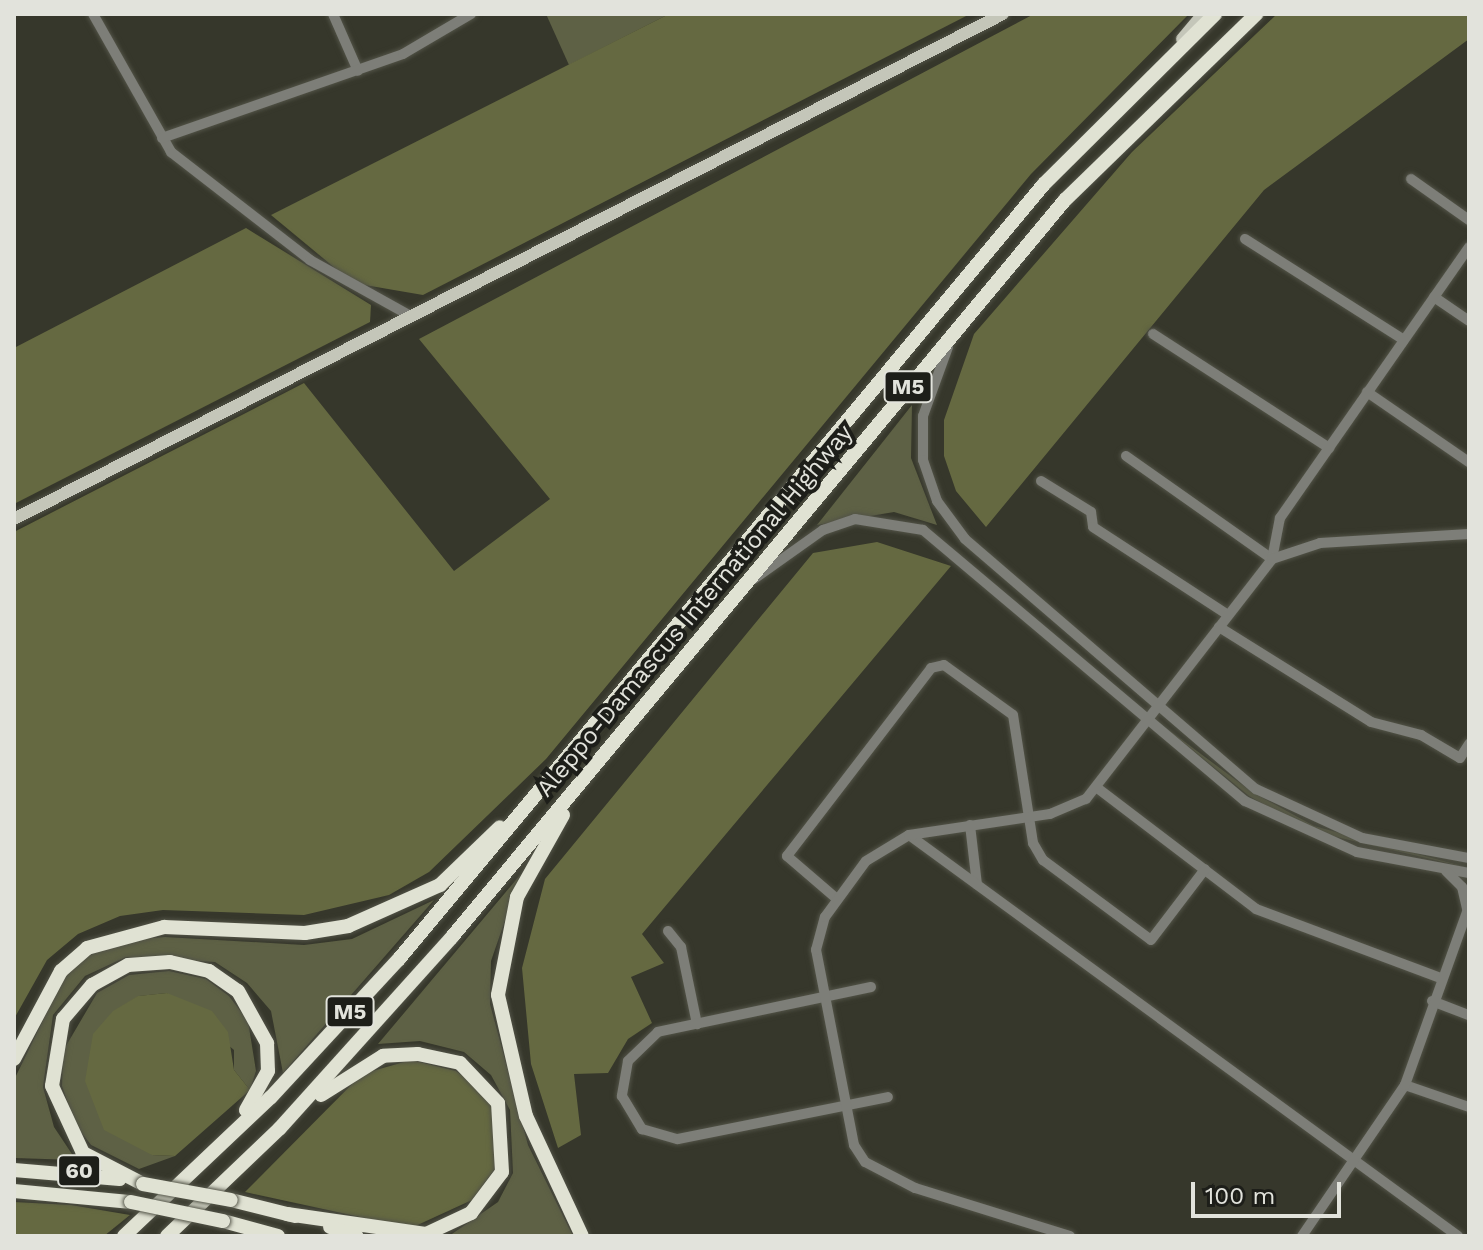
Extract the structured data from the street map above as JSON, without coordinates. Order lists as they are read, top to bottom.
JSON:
{
  "streets": {
    "highway": ["M5", "Aleppo-Damascus International Highway", "60"]
  },
  "crossings": [
    ["M5", "Aleppo-Damascus International Highway"]
  ],
  "scale_bar": "100 m"
}
